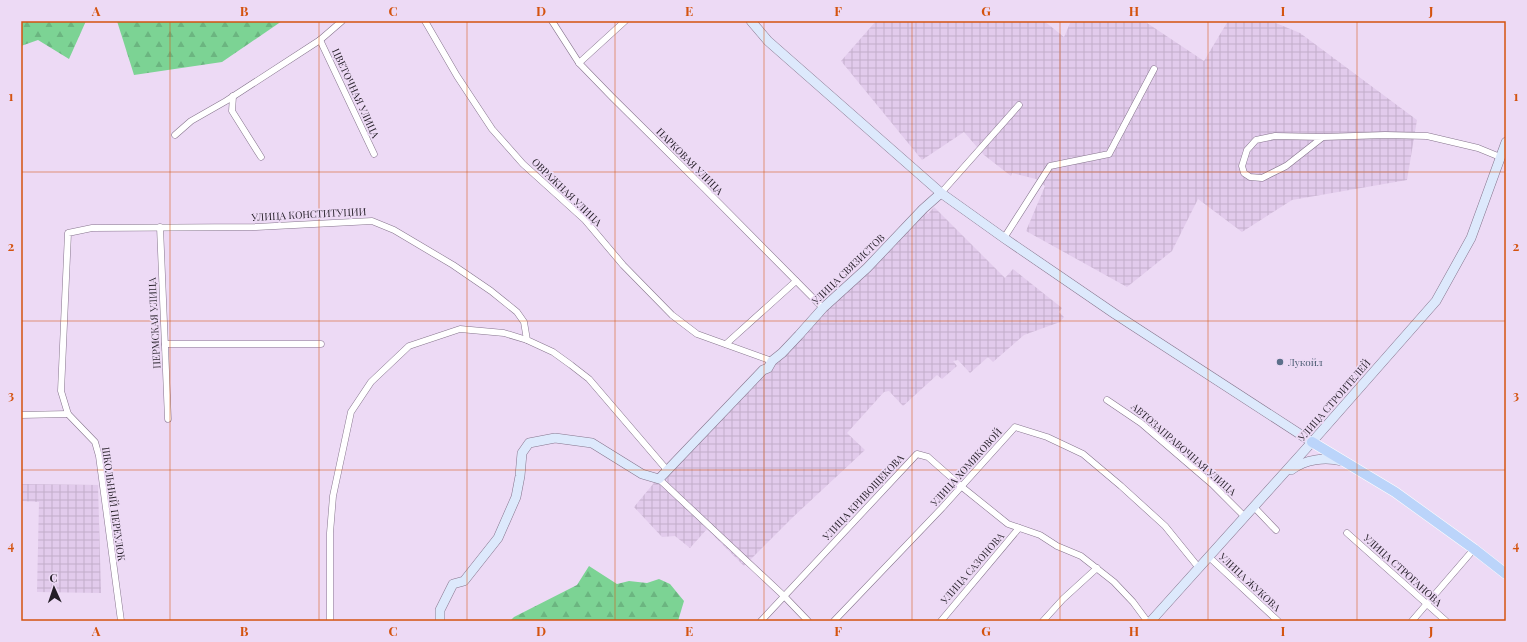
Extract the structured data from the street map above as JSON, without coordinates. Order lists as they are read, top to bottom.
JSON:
{
  "streets": {
    "street": [
      "ЦВЕТОЧНАЯ УЛИЦА",
      "ПАРКОВАЯ УЛИЦА",
      "ОВРАЖНАЯ УЛИЦА",
      "УЛИЦА КОНСТИТУЦИИ",
      "УЛИЦА СВЯЗИСТОВ",
      "ПЕРМСКАЯ УЛИЦА",
      "УЛИЦА СТРОИТЕЛЕЙ",
      "АВТОЗАПРАВОЧНАЯ УЛИЦА",
      "УЛИЦА ХОМЯКОВОЙ",
      "УЛИЦА КРИВОЩЕКОВА",
      "ШКОЛЬНЫЙ ПЕРЕУЛОК",
      "УЛИЦА САЗОНОВА",
      "УЛИЦА СТРОГАНОВА",
      "УЛИЦА ЖУКОВА"
    ]
  },
  "crossings": [
    ["ПАРКОВАЯ УЛИЦА", "УЛИЦА СВЯЗИСТОВ"],
    ["ОВРАЖНАЯ УЛИЦА", "УЛИЦА СВЯЗИСТОВ"],
    ["УЛИЦА КОНСТИТУЦИИ", "ПЕРМСКАЯ УЛИЦА"],
    ["УЛИЦА КОНСТИТУЦИИ", "ШКОЛЬНЫЙ ПЕРЕУЛОК"],
    ["УЛИЦА СТРОИТЕЛЕЙ", "АВТОЗАПРАВОЧНАЯ УЛИЦА"],
    ["УЛИЦА СТРОИТЕЛЕЙ", "УЛИЦА ХОМЯКОВОЙ"],
    ["УЛИЦА СТРОИТЕЛЕЙ", "УЛИЦА ЖУКОВА"],
    ["УЛИЦА ХОМЯКОВОЙ", "УЛИЦА КРИВОЩЕКОВА"]
  ],
  "places": ["Лукойл"],
  "north": "top",
  "grid": {
    "columns": [
      "A",
      "B",
      "C",
      "D",
      "E",
      "F",
      "G",
      "H",
      "I",
      "J"
    ],
    "rows": [
      "1",
      "2",
      "3",
      "4"
    ]
  }
}
